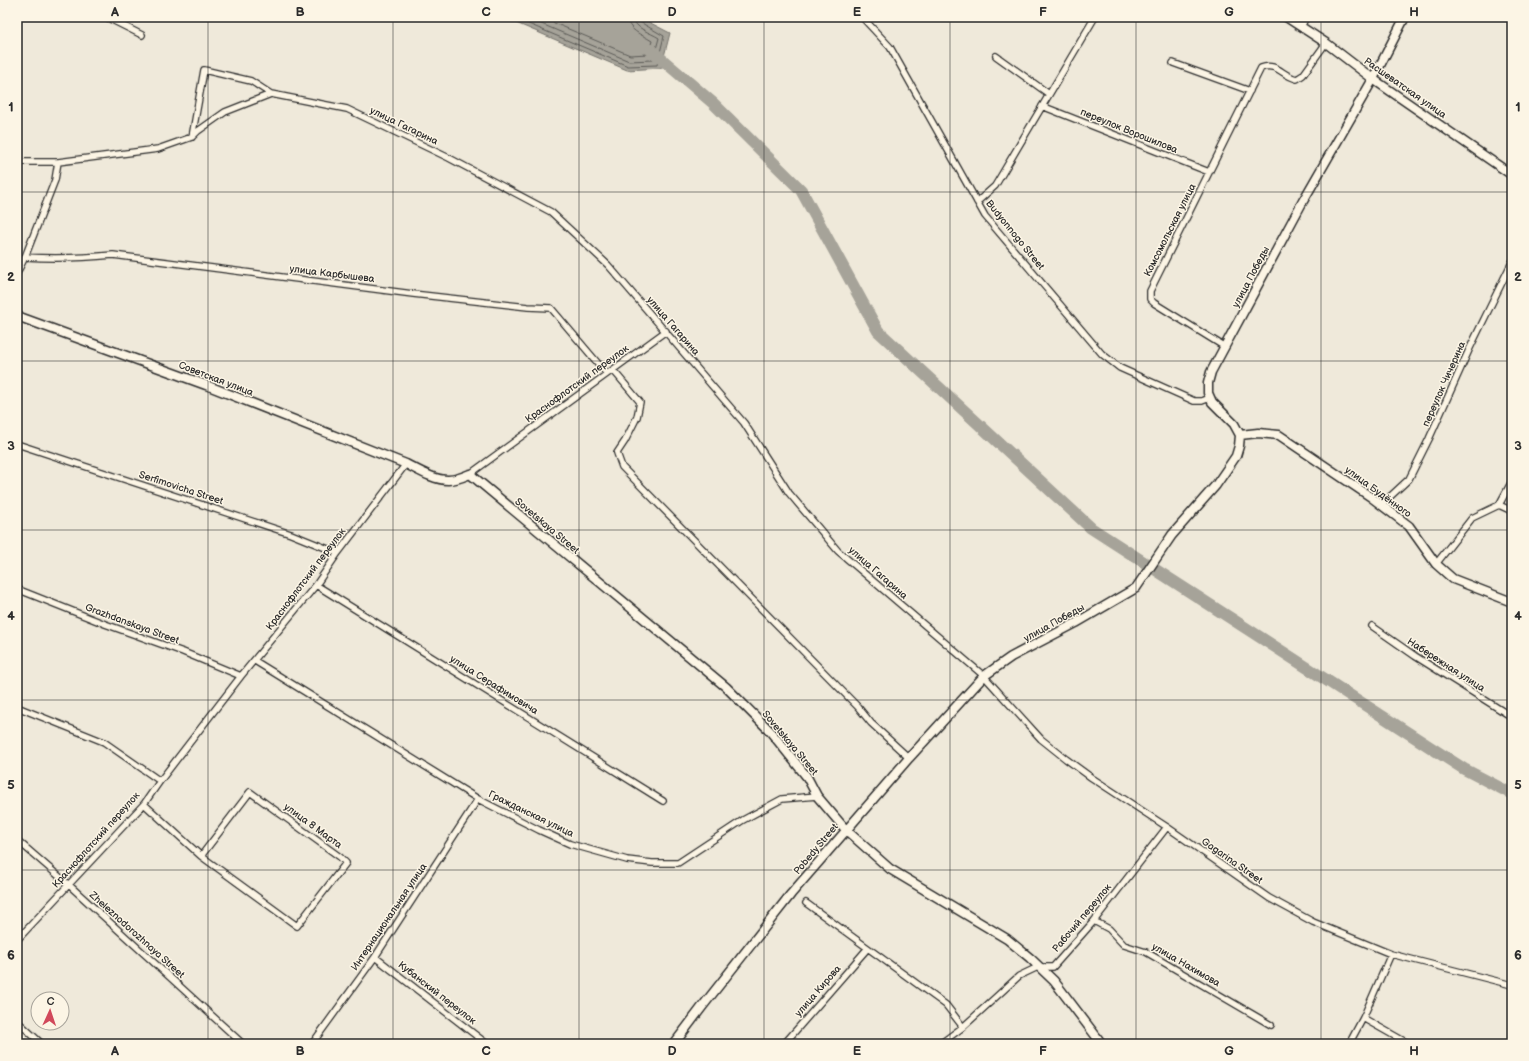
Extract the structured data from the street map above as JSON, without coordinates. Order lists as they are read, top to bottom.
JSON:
{
  "streets": {
    "street": [
      "Расшеватская улица",
      "улица Гагарина",
      "переулок Ворошилова",
      "Комсомольская улица",
      "Budyonnogo Street",
      "улица Карбышева",
      "улица Победы",
      "Советская улица",
      "Краснофлотский переулок",
      "переулок Чичерина",
      "Serfimovicha Street",
      "улица Будённого",
      "Sovetskaya Street",
      "Grazhdanskaya Street",
      "Набережная улица",
      "улица Серафимовича",
      "Гражданская улица",
      "улица 8 Марта",
      "Pobedy Street",
      "Gagarina Street",
      "Интернациональная улица",
      "Рабочий переулок",
      "Zheleznodorozhnaya Street",
      "улица Нахимова",
      "улица Кирова",
      "Кубанский переулок"
    ]
  },
  "crossings": [
    ["Расшеватская улица", "Комсомольская улица"],
    ["Расшеватская улица", "улица Победы"],
    ["улица Гагарина", "улица Победы"],
    ["улица Гагарина", "Краснофлотский переулок"],
    ["улица Гагарина", "Pobedy Street"],
    ["улица Гагарина", "Gagarina Street"],
    ["переулок Ворошилова", "Комсомольская улица"],
    ["Комсомольская улица", "улица Победы"],
    ["Budyonnogo Street", "улица Победы"],
    ["улица Карбышева", "Краснофлотский переулок"],
    ["улица Победы", "улица Будённого"],
    ["улица Победы", "Pobedy Street"],
    ["улица Победы", "Gagarina Street"],
    ["Советская улица", "Краснофлотский переулок"],
    ["Краснофлотский переулок", "Serfimovicha Street"],
    ["Краснофлотский переулок", "Sovetskaya Street"],
    ["Краснофлотский переулок", "Grazhdanskaya Street"],
    ["Краснофлотский переулок", "улица Серафимовича"],
    ["Краснофлотский переулок", "Гражданская улица"],
    ["Краснофлотский переулок", "улица 8 Марта"],
    ["Краснофлотский переулок", "Zheleznodorozhnaya Street"],
    ["переулок Чичерина", "улица Будённого"],
    ["Sovetskaya Street", "Гражданская улица"],
    ["Sovetskaya Street", "Pobedy Street"],
    ["Sovetskaya Street", "Рабочий переулок"],
    ["Гражданская улица", "Интернациональная улица"],
    ["Pobedy Street", "Gagarina Street"],
    ["Gagarina Street", "Рабочий переулок"],
    ["Интернациональная улица", "Кубанский переулок"],
    ["Рабочий переулок", "улица Нахимова"]
  ],
  "north": "top",
  "grid": {
    "columns": [
      "A",
      "B",
      "C",
      "D",
      "E",
      "F",
      "G",
      "H"
    ],
    "rows": [
      "1",
      "2",
      "3",
      "4",
      "5",
      "6"
    ]
  }
}
